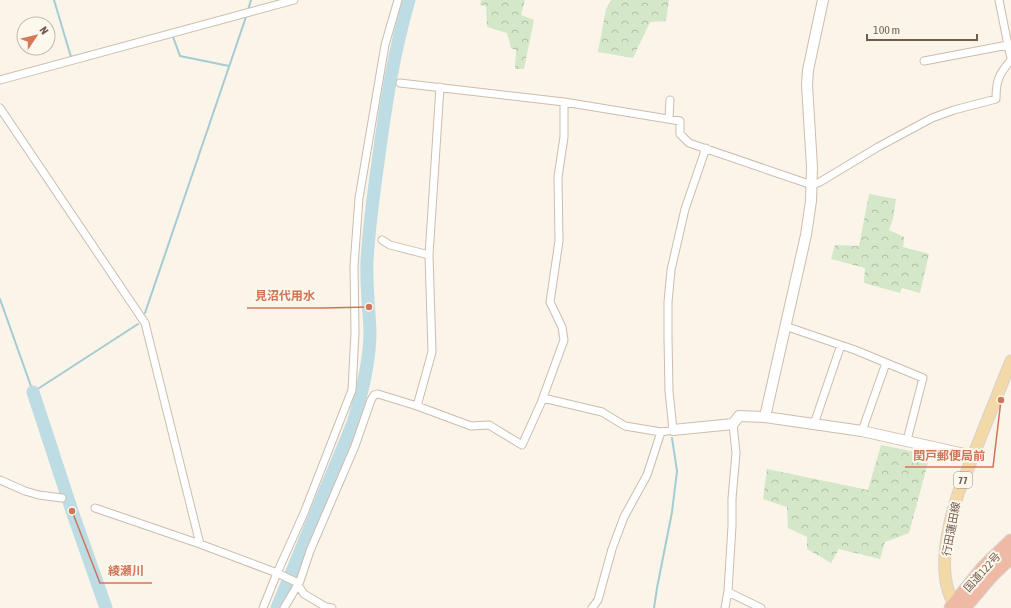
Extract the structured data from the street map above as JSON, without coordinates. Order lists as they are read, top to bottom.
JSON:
{
  "streets": {
    "highway": ["国道122号"],
    "main road": ["77", "行田蓮田線"]
  },
  "crossings": [
    ["行田蓮田線", "国道122号"]
  ],
  "places": ["見沼代用水", "閏戸郵便局前", "綾瀬川"],
  "scale_bar": "100 m",
  "north": "top right"
}
